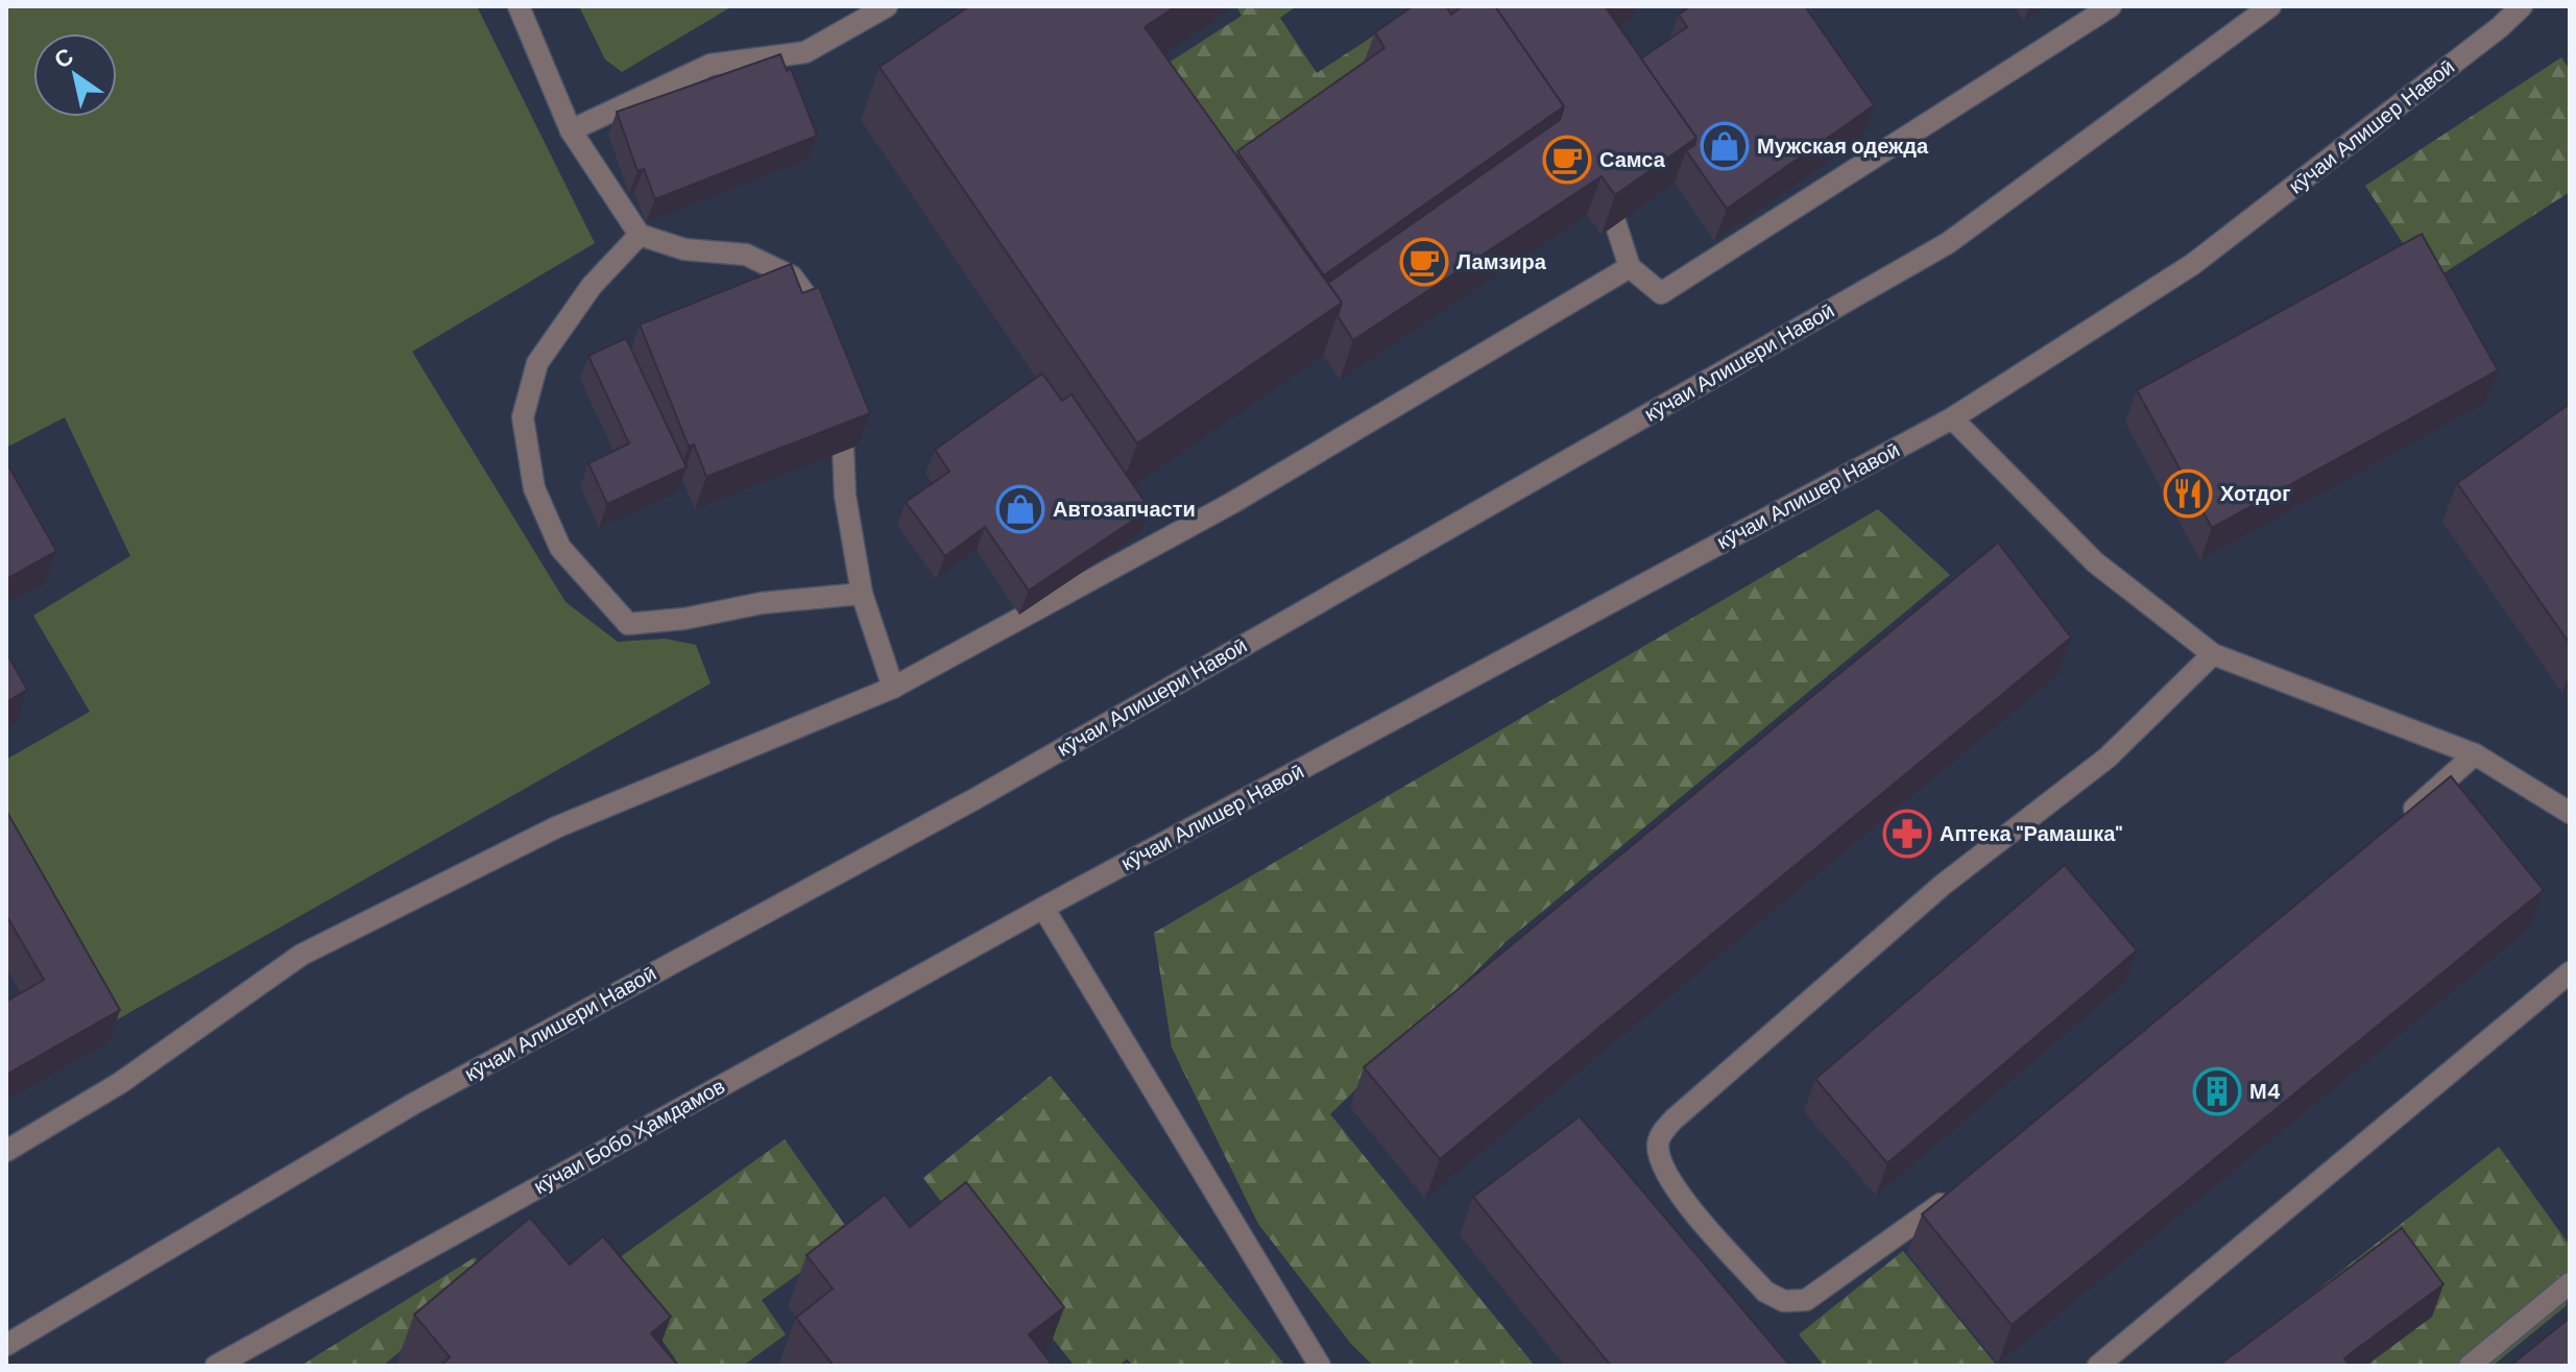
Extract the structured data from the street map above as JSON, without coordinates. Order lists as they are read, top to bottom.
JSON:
{
  "streets": {
    "street": ["кӯчаи Алишер Навоӣ", "кӯчаи Алишери Навоӣ", "кӯчаи Бобо Ҳамдамов"]
  },
  "crossings": [
    ["кӯчаи Алишер Навоӣ", "кӯчаи Бобо Ҳамдамов"]
  ],
  "places": {
    "shop": ["Мужская одежда", "Автозапчасти"],
    "cafe": ["Самса", "Ламзира"],
    "restaurant": ["Хотдог"],
    "pharmacy": ["Аптека \"Рамашка\""],
    "building": ["М4"]
  },
  "north": "top left"
}
